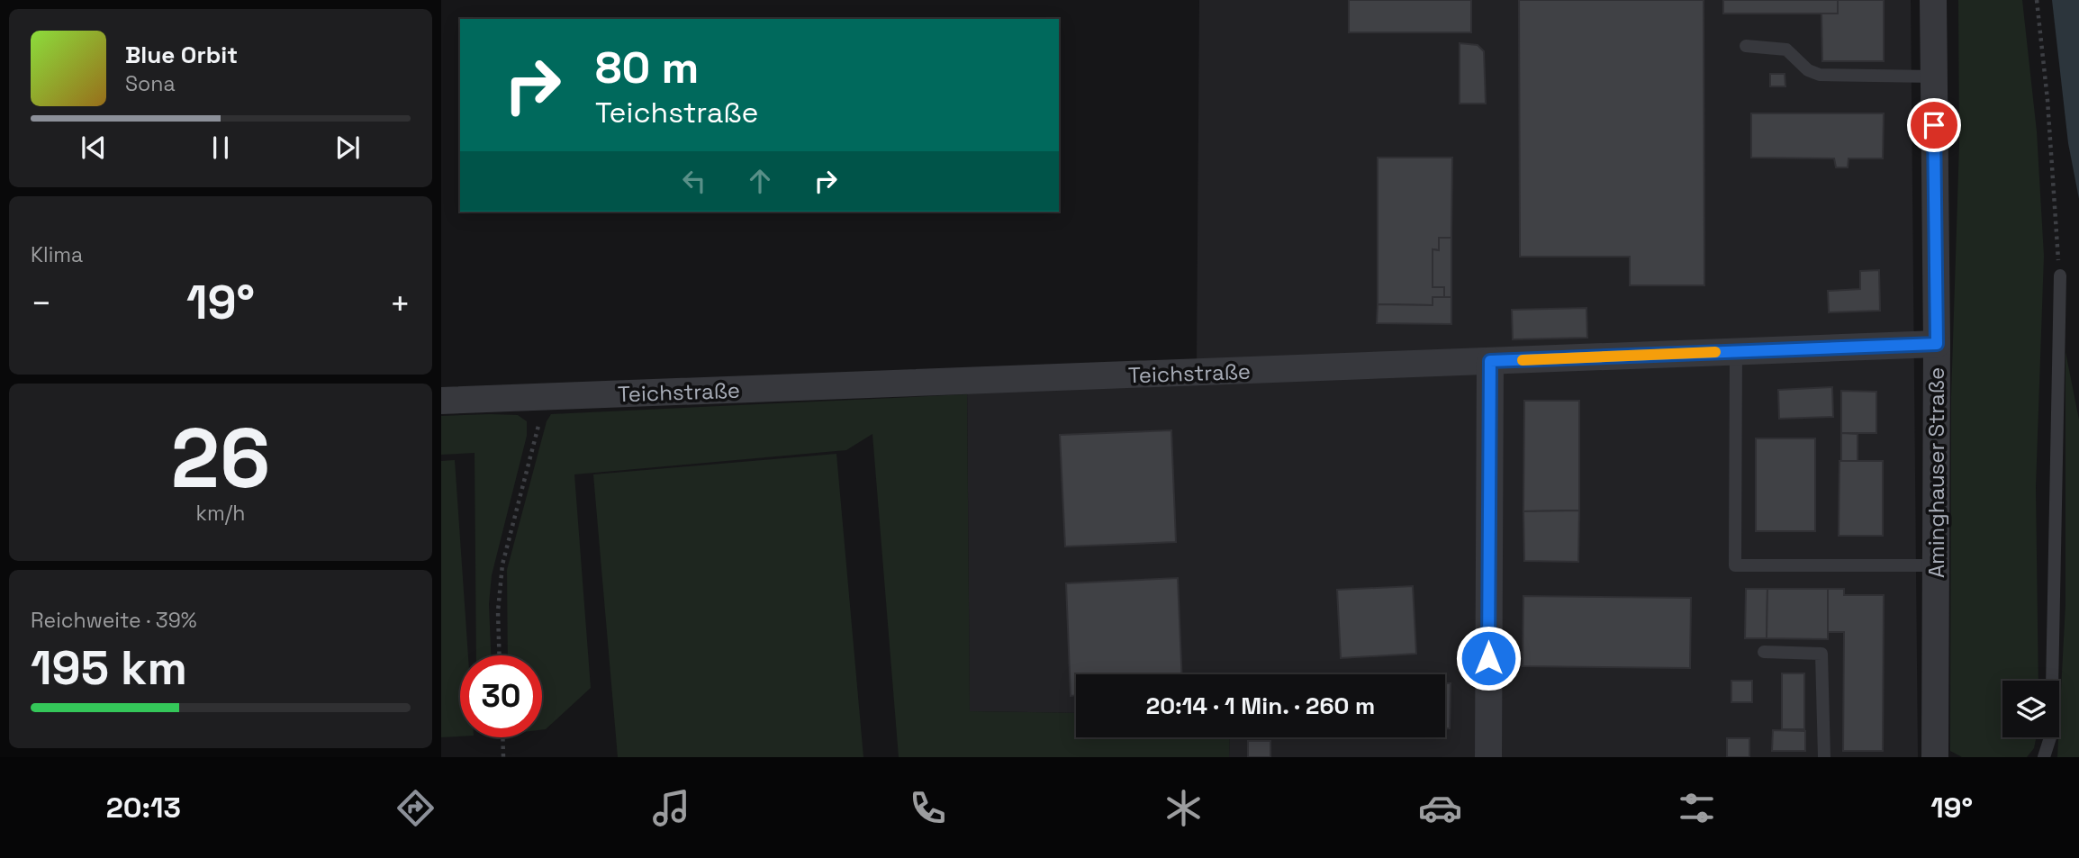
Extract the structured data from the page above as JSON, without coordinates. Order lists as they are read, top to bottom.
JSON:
{
  "streets": {
    "street": ["Teichstraße", "Aminghauser Straße"]
  },
  "crossings": [
    ["Teichstraße", "Aminghauser Straße"]
  ],
  "page": {
    "turn": ["80 m", "Teichstraße"],
    "song": ["Blue Orbit", "Sona"],
    "tile": [
      "Klima",
      ["26", "km/h"],
      ["Reichweite · 39%", "195 km"]
    ],
    "heat": ["−", "19°", "+"],
    "limit": "30",
    "trip": "20:14 · 1 Min. · 260 m",
    "tabs": ["20:13", "19°"]
  }
}
